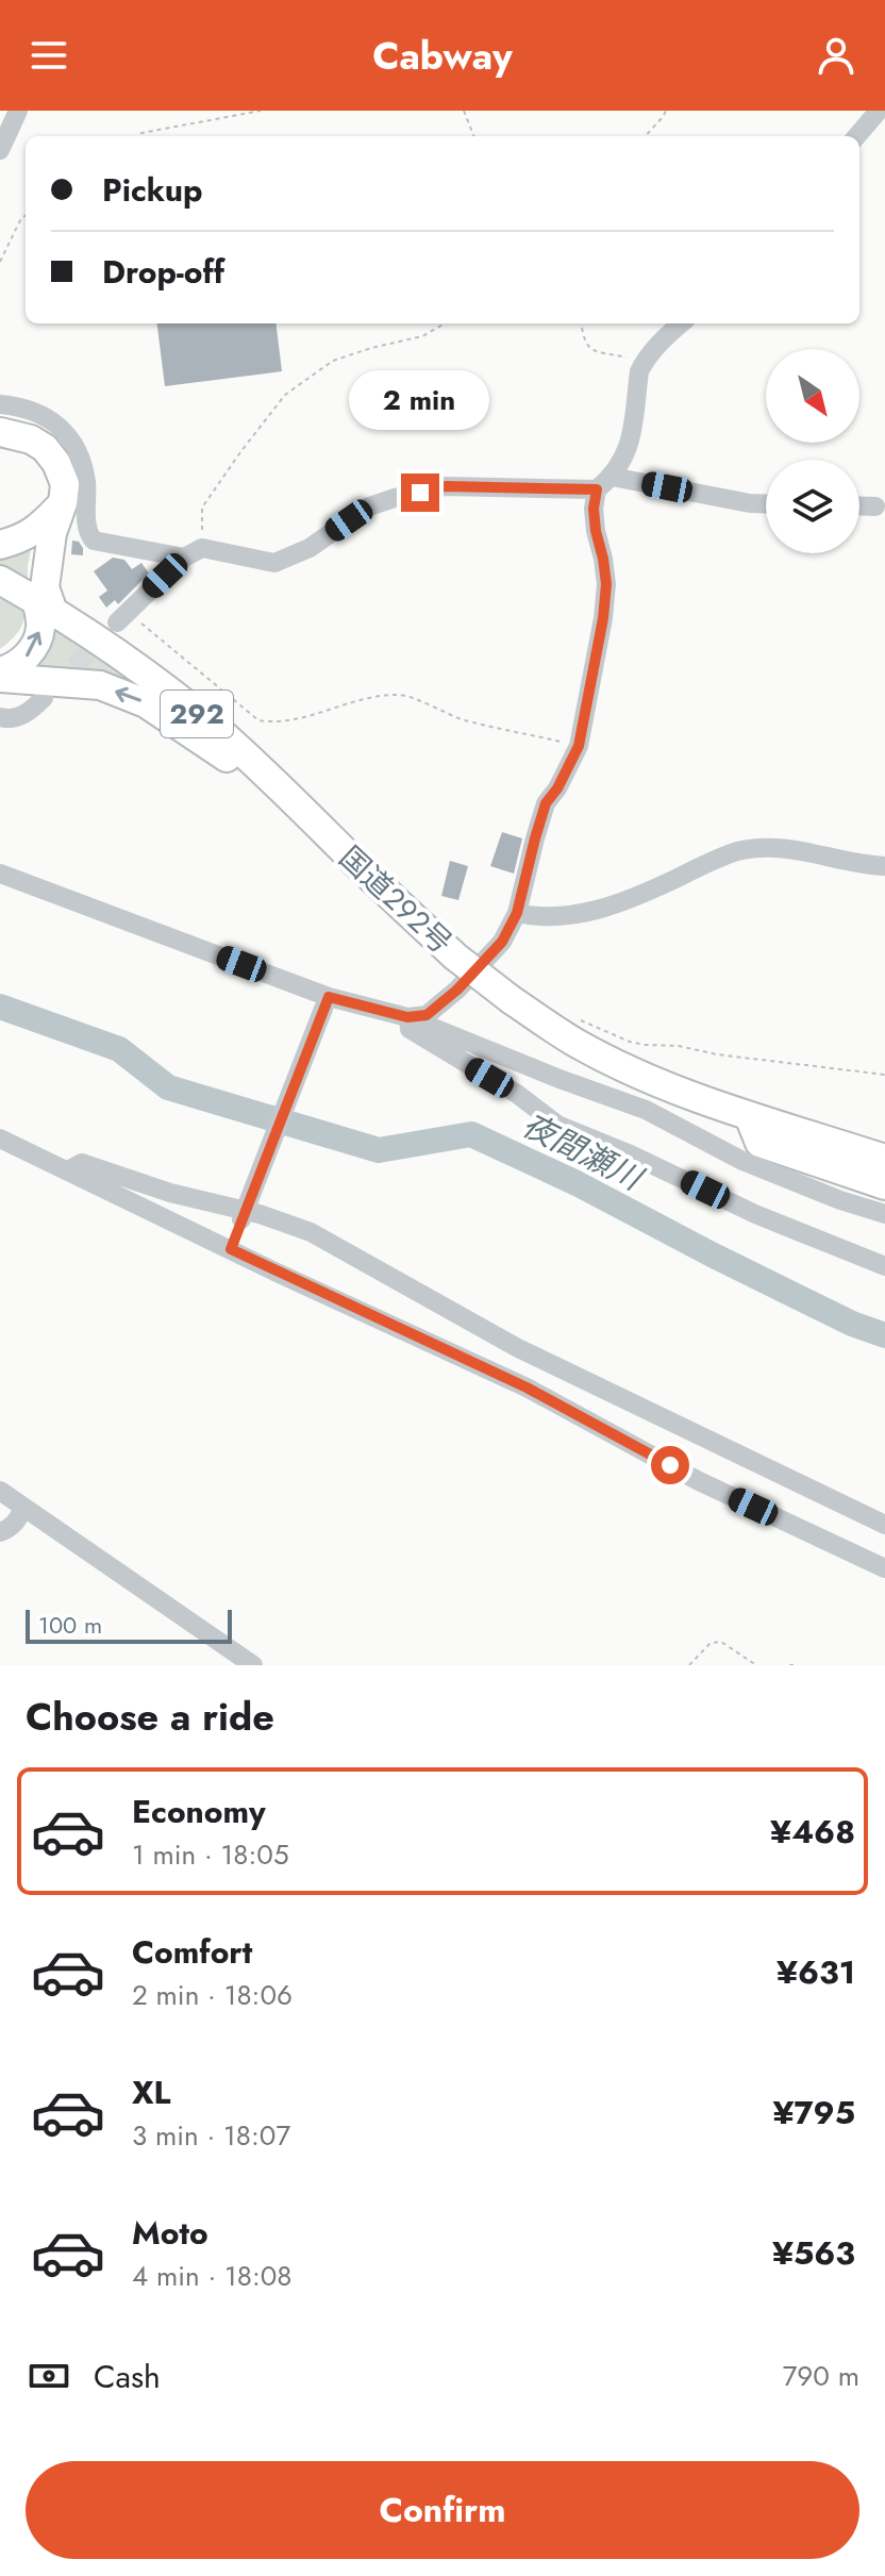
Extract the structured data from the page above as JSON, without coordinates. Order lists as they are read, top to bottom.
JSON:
{
  "streets": {
    "highway": ["292", "国道292号"]
  },
  "water": ["夜間瀬川"],
  "scale_bar": "100 m",
  "north": "bottom right",
  "page": {
    "header": "Cabway",
    "banner": ["Pickup", "Drop-off"],
    "bubble": "2 min",
    "scale": "100 m",
    "heading": "Choose a ride",
    "list": [
      {
        "name": "Economy",
        "note": "1 min · 18:05",
        "value": "¥468"
      },
      {
        "name": "Comfort",
        "note": "2 min · 18:06",
        "value": "¥631"
      },
      {
        "name": "XL",
        "note": "3 min · 18:07",
        "value": "¥795"
      },
      {
        "name": "Moto",
        "note": "4 min · 18:08",
        "value": "¥563"
      }
    ],
    "pay": ["Cash", "790 m"],
    "buttons": "Confirm"
  }
}
